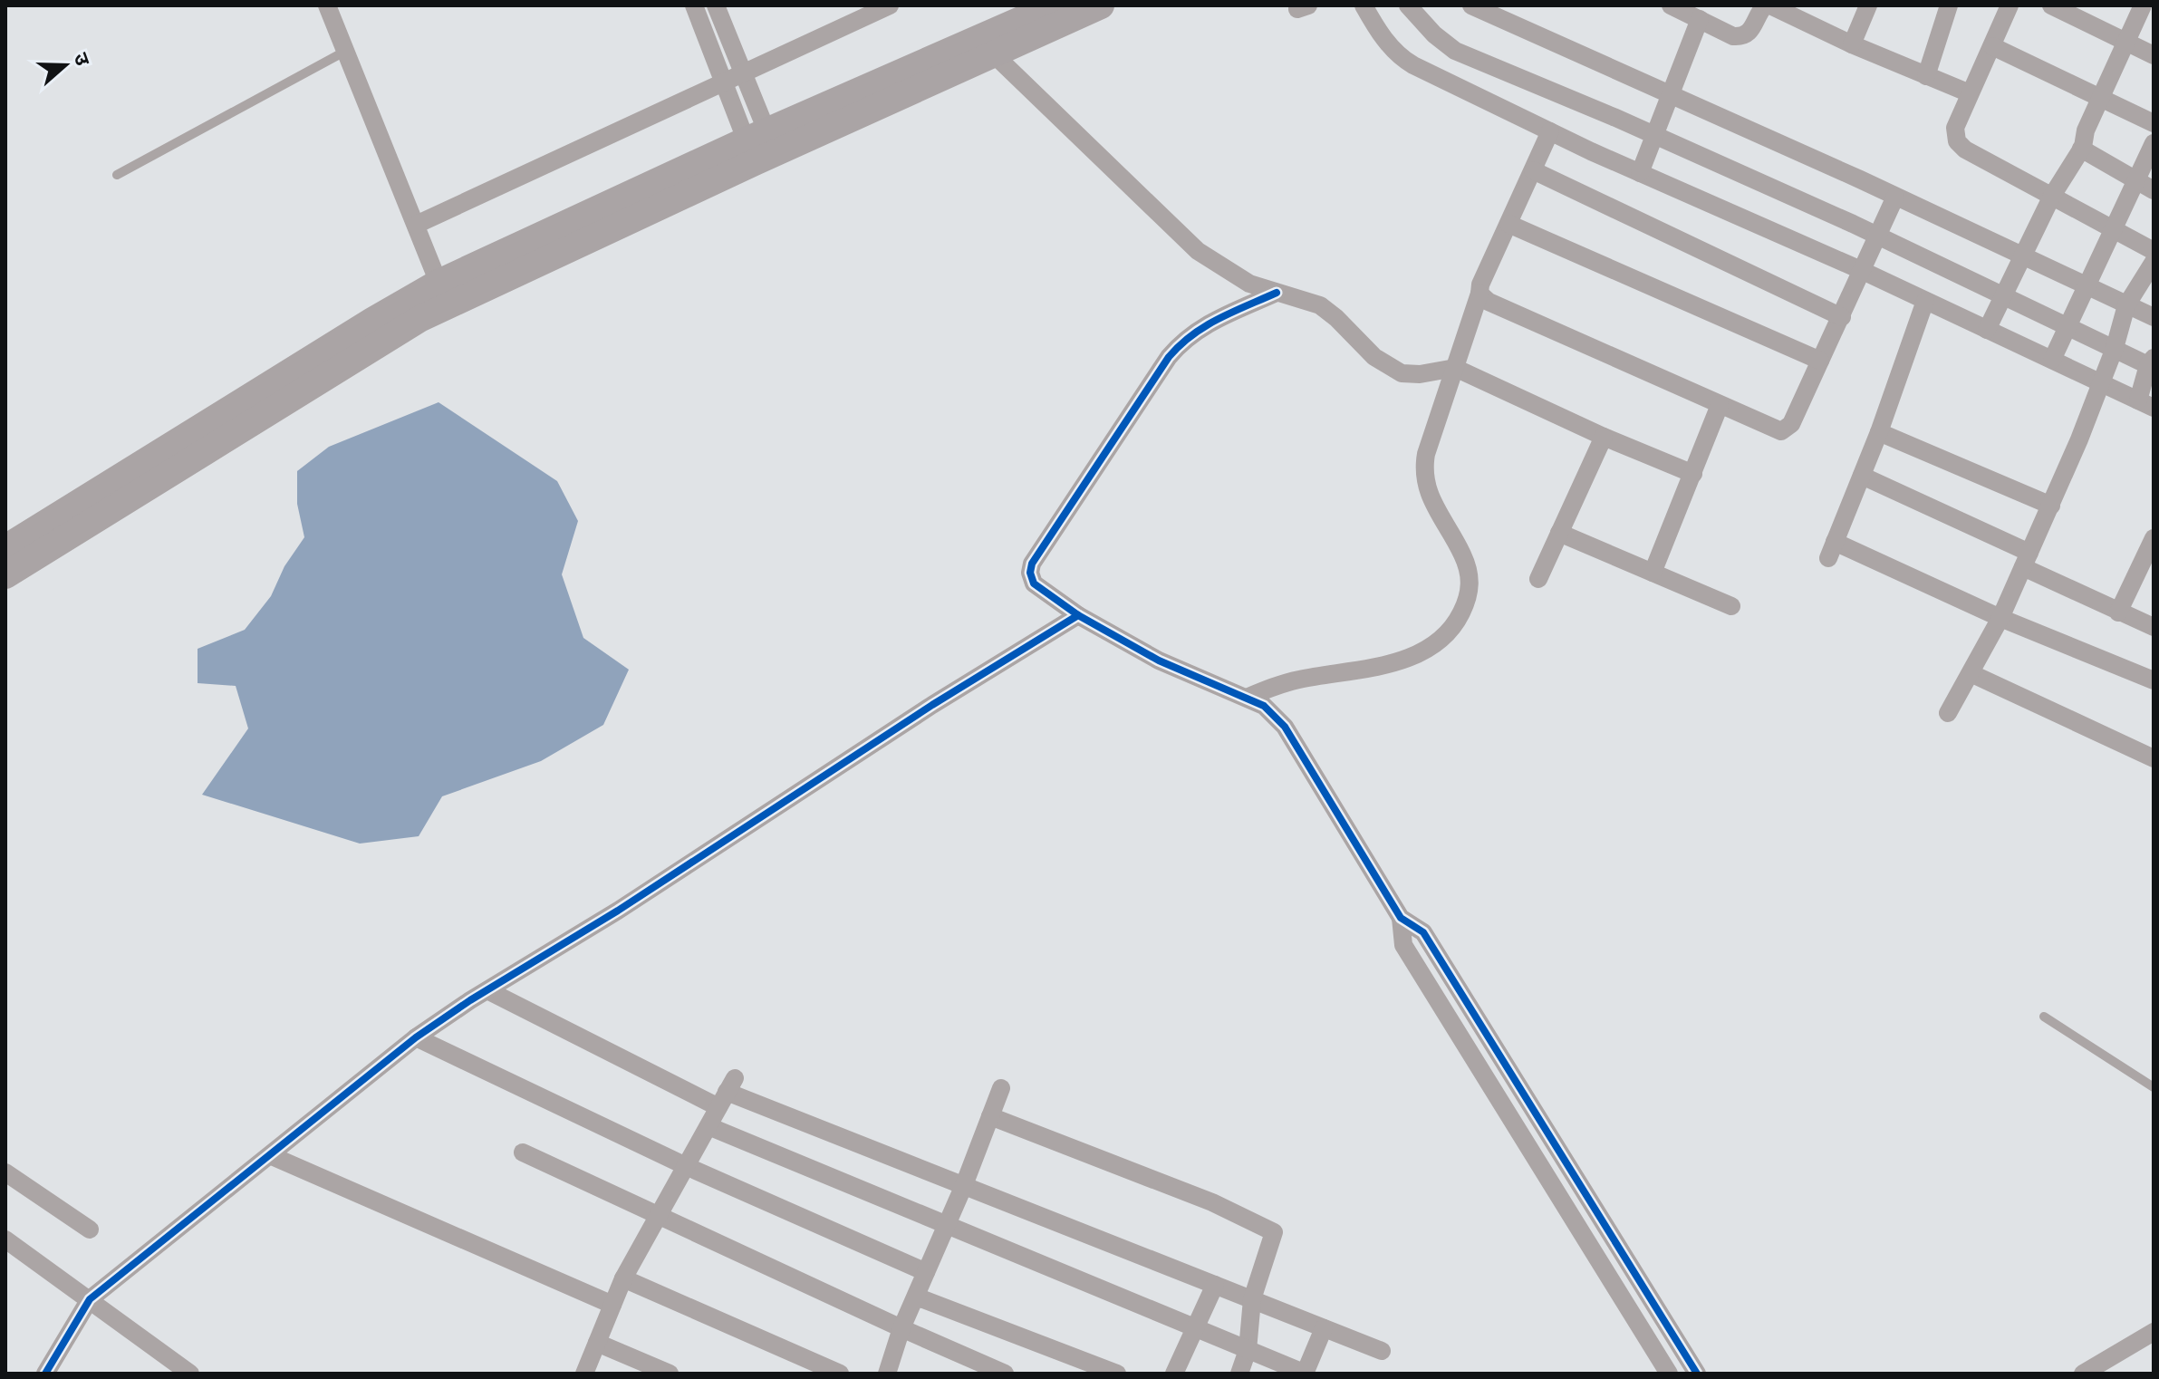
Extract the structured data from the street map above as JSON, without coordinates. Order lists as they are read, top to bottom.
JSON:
{
  "north": "right"
}
